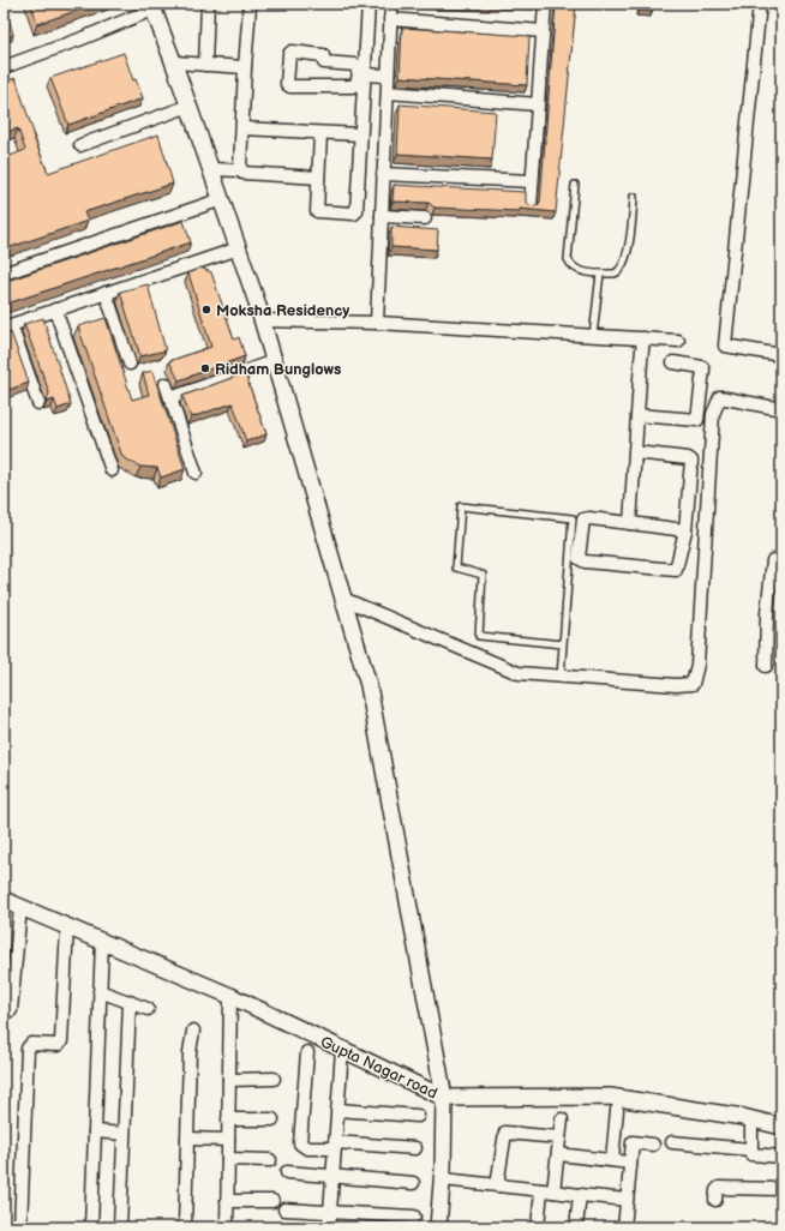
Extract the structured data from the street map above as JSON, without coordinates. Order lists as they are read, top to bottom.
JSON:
{
  "streets": {
    "street": ["Gupta Nagar road"]
  },
  "places": ["Moksha Residency", "Ridham Bunglows"]
}
